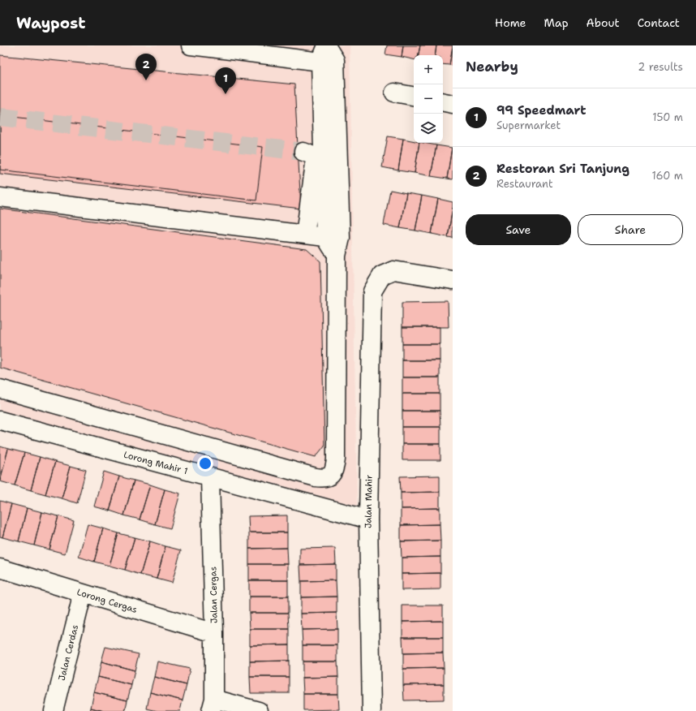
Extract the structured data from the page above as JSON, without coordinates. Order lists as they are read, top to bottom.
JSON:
{
  "streets": {
    "street": [
      "Lorong Mahir 1",
      "Jalan Mahir",
      "Jalan Cergas",
      "Lorong Cergas",
      "Jalan Cerdas"
    ]
  },
  "crossings": [
    ["Lorong Mahir 1", "Jalan Mahir"],
    ["Lorong Mahir 1", "Jalan Cergas"],
    ["Jalan Cergas", "Lorong Cergas"],
    ["Lorong Cergas", "Jalan Cerdas"]
  ],
  "page": {
    "header": "Waypost",
    "nav": [
      "Home",
      "Map",
      "About",
      "Contact"
    ],
    "heading": ["Nearby", "2 results"],
    "pins": ["2", "1"],
    "map_buttons": ["+", "−"],
    "list": [
      {
        "mark": "1",
        "name": "99 Speedmart",
        "note": "Supermarket",
        "value": "150 m"
      },
      {
        "mark": "2",
        "name": "Restoran Sri Tanjung",
        "note": "Restaurant",
        "value": "160 m"
      }
    ],
    "buttons": ["Save", "Share"]
  }
}
